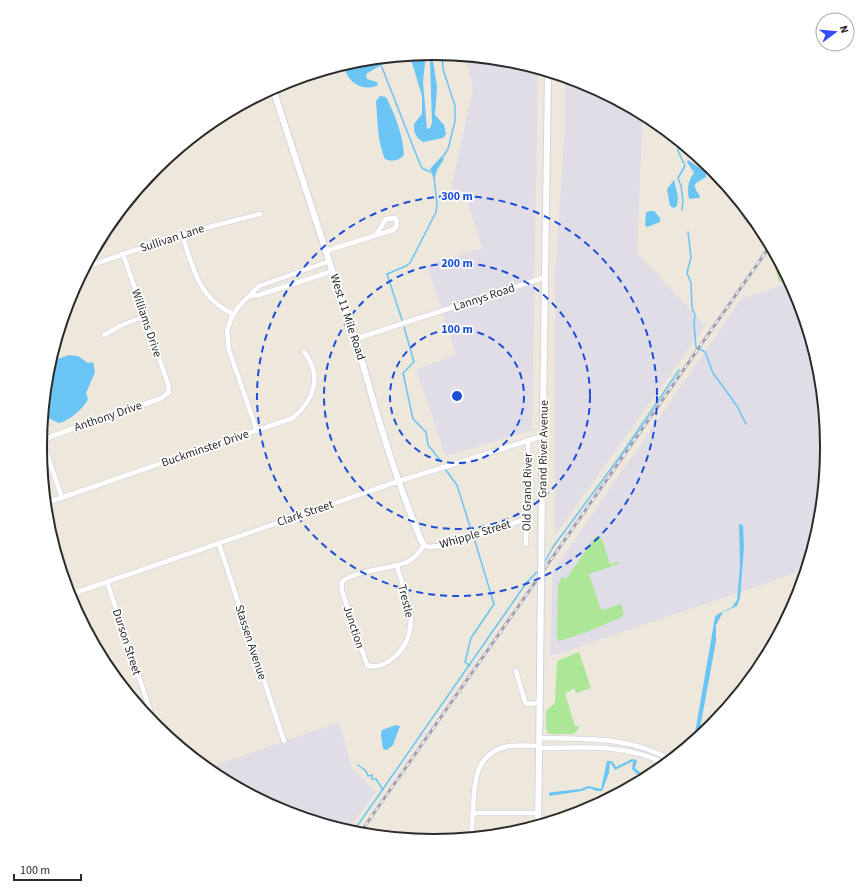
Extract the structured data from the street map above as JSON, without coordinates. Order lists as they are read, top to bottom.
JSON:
{
  "streets": {
    "main road": ["West 11 Mile Road", "Grand River Avenue"],
    "street": [
      "Sullivan Lane",
      "Lannys Road",
      "Williams Drive",
      "Anthony Drive",
      "Buckminster Drive",
      "Old Grand River",
      "Clark Street",
      "Whipple Street",
      "Trestle",
      "Junction",
      "Durson Street",
      "Stassen Avenue"
    ]
  },
  "crossings": [
    ["Sullivan Lane", "Williams Drive"],
    ["Lannys Road", "West 11 Mile Road"],
    ["Lannys Road", "Grand River Avenue"],
    ["West 11 Mile Road", "Clark Street"],
    ["West 11 Mile Road", "Whipple Street"],
    ["Williams Drive", "Anthony Drive"],
    ["Anthony Drive", "Buckminster Drive"],
    ["Grand River Avenue", "Clark Street"],
    ["Old Grand River", "Clark Street"],
    ["Old Grand River", "Whipple Street"],
    ["Clark Street", "Durson Street"],
    ["Clark Street", "Stassen Avenue"],
    ["Trestle", "Junction"]
  ],
  "scale_bar": "100 m",
  "north": "right",
  "rings": ["300 m", "200 m", "100 m"]
}
